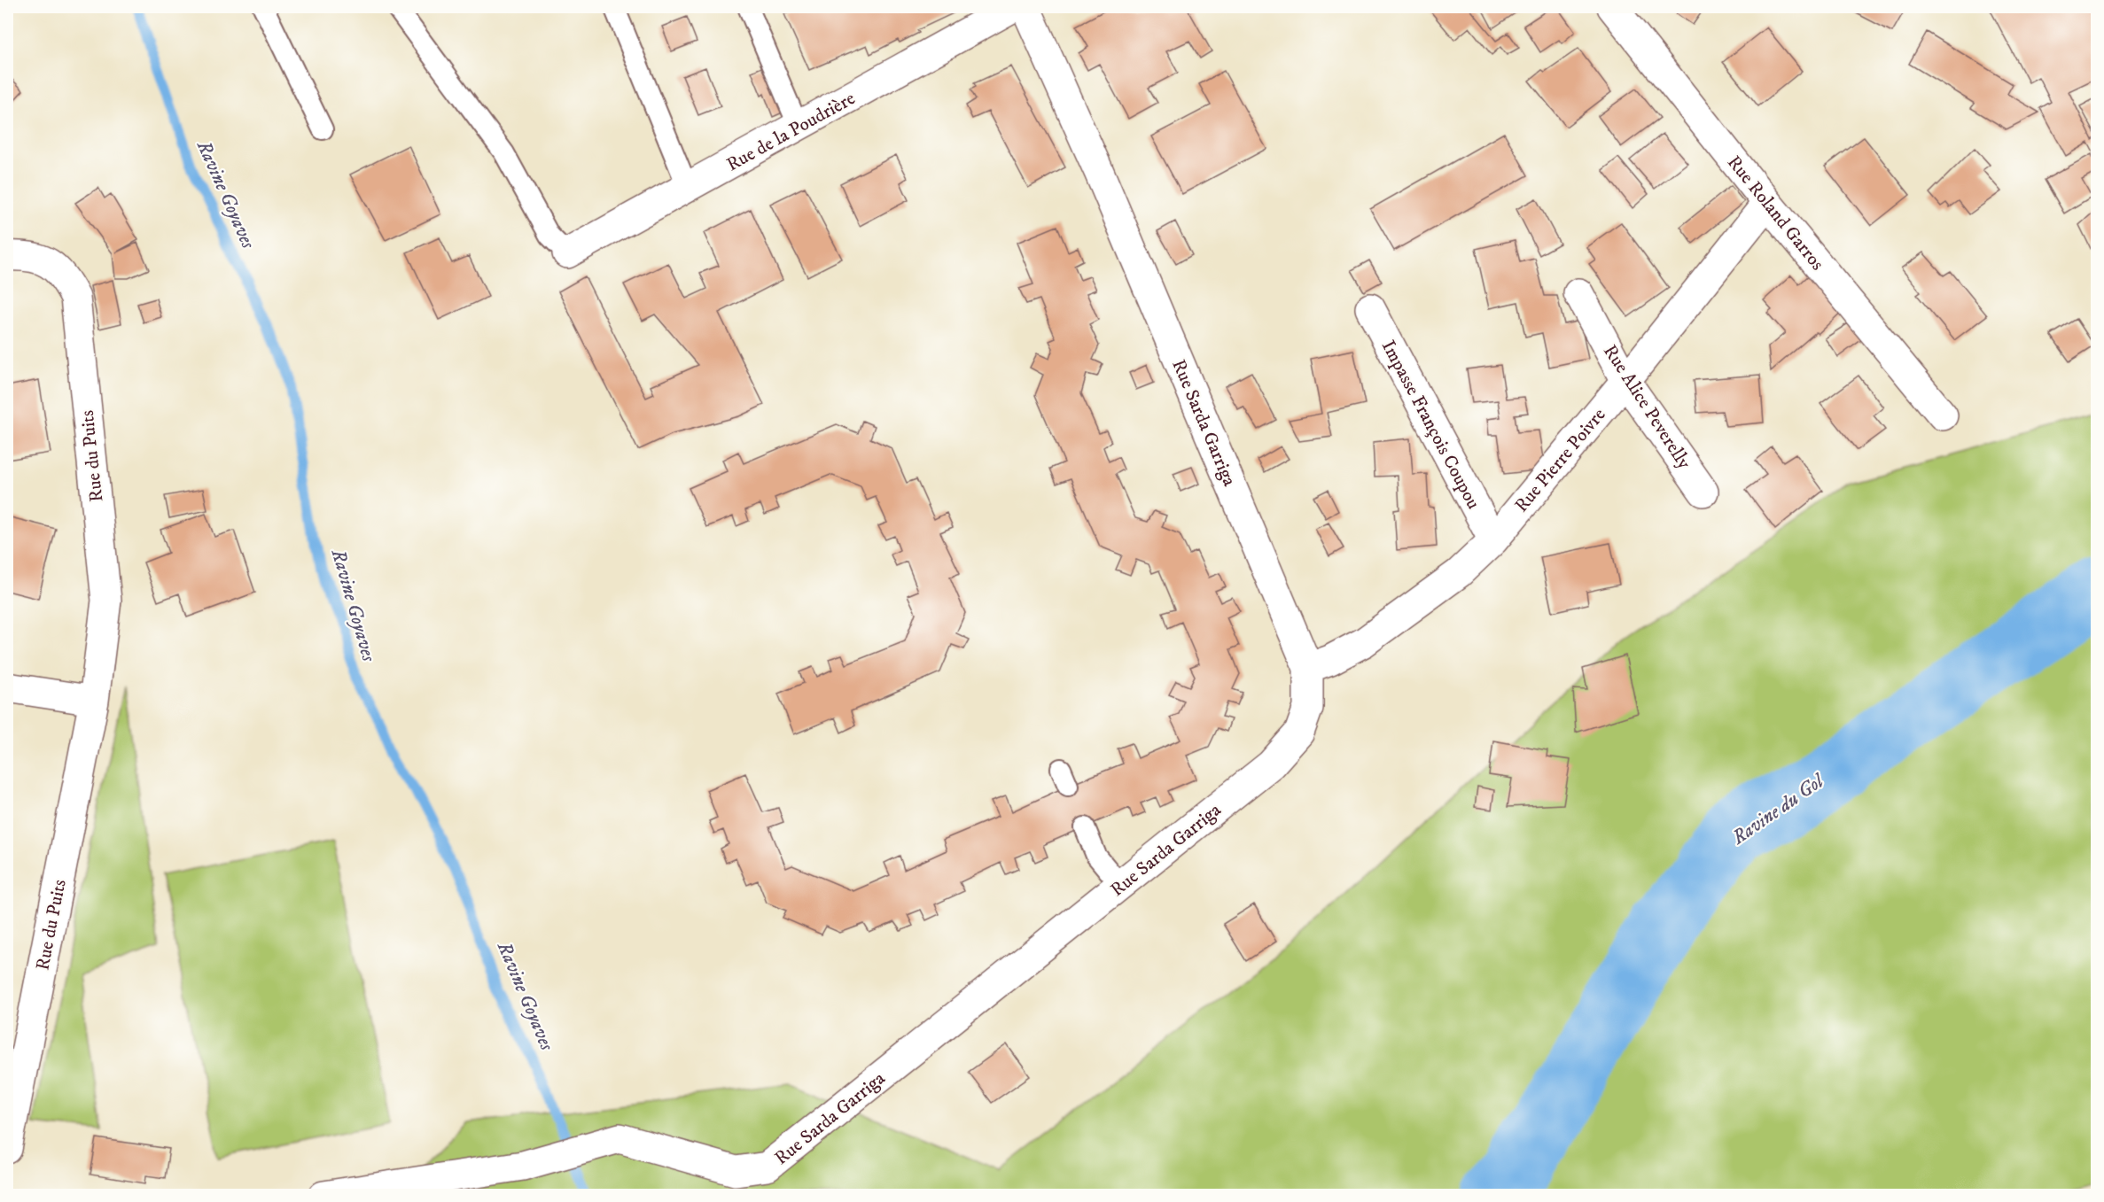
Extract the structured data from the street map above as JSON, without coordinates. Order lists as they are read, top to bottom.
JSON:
{
  "streets": {
    "street": [
      "Rue de la Poudrière",
      "Rue Roland Garros",
      "Rue Alice Peverelly",
      "Rue Sarda Garriga",
      "Impasse François Coupou",
      "Rue du Puits",
      "Rue Pierre Poivre"
    ]
  },
  "crossings": [
    ["Rue Roland Garros", "Rue Pierre Poivre"],
    ["Rue Alice Peverelly", "Rue Pierre Poivre"],
    ["Rue Sarda Garriga", "Rue Pierre Poivre"],
    ["Impasse François Coupou", "Rue Pierre Poivre"]
  ],
  "water": ["Ravine Goyaves", "Ravine du Gol"]
}
